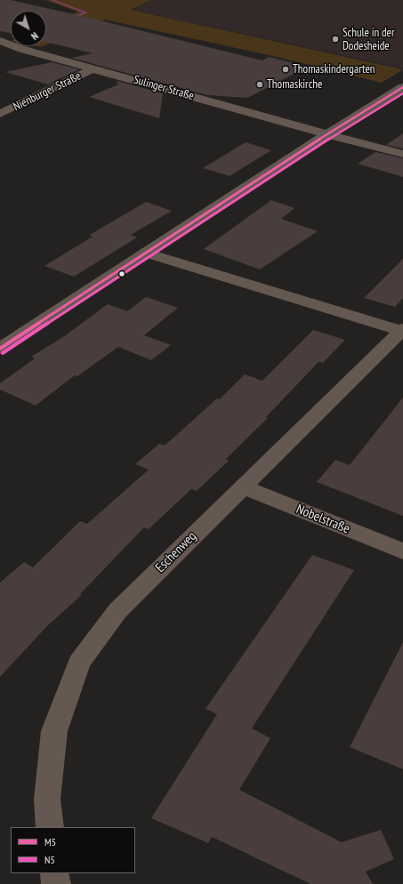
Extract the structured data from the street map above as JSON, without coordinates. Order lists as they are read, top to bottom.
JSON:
{
  "streets": {
    "street": [
      "Sulinger Straße",
      "Nienburger Straße",
      "Nobelstraße",
      "Eschenweg"
    ]
  },
  "crossings": [
    ["Sulinger Straße", "Nienburger Straße"],
    ["Nobelstraße", "Eschenweg"]
  ],
  "places": ["Schule in der Dodesheide", "Thomaskindergarten", "Thomaskirche"],
  "lines": ["transit line M5", "transit line N5"],
  "legend": ["M5", "N5"],
  "north": "bottom right"
}
